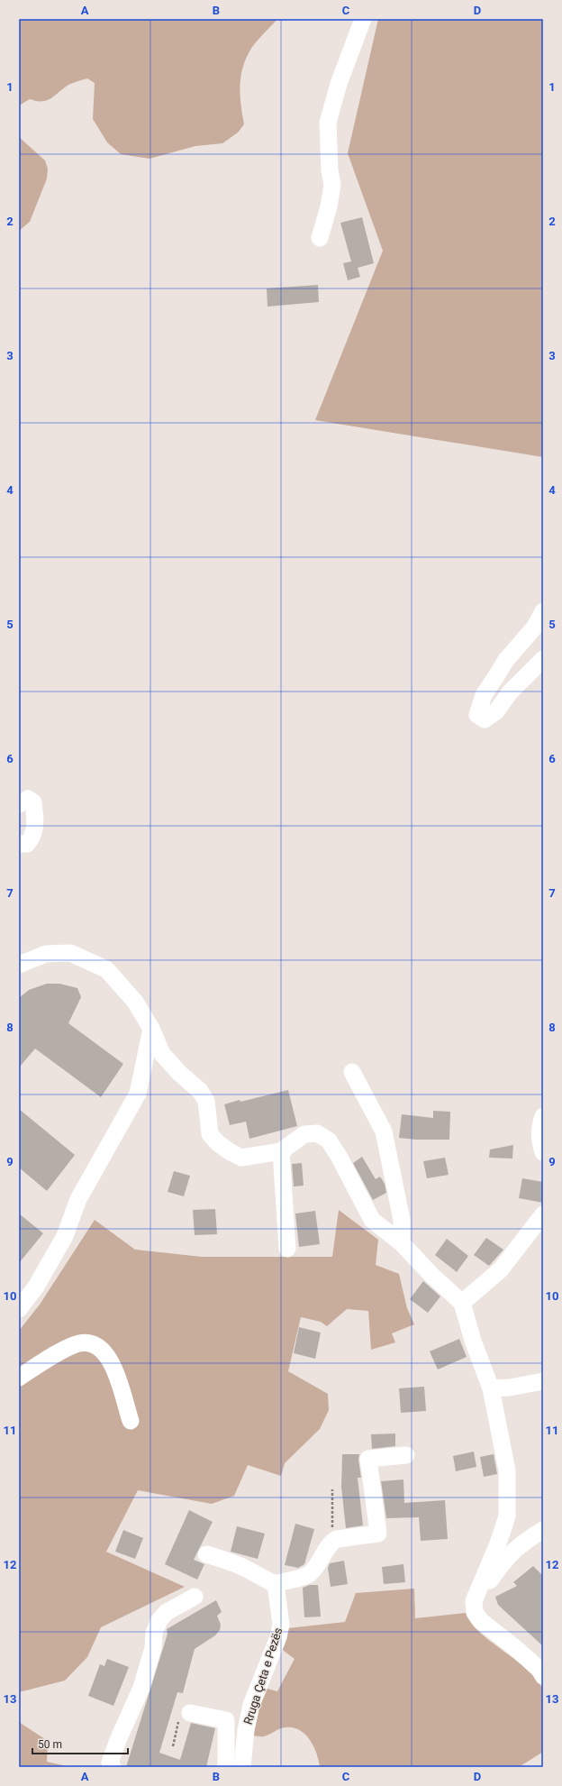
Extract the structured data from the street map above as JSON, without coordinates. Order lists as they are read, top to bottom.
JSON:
{
  "streets": {
    "street": ["Rruga Çeta e Pezës"]
  },
  "scale_bar": "50 m",
  "grid": {
    "columns": [
      "A",
      "B",
      "C",
      "D"
    ],
    "rows": [
      "1",
      "2",
      "3",
      "4",
      "5",
      "6",
      "7",
      "8",
      "9",
      "10",
      "11",
      "12",
      "13"
    ]
  }
}
